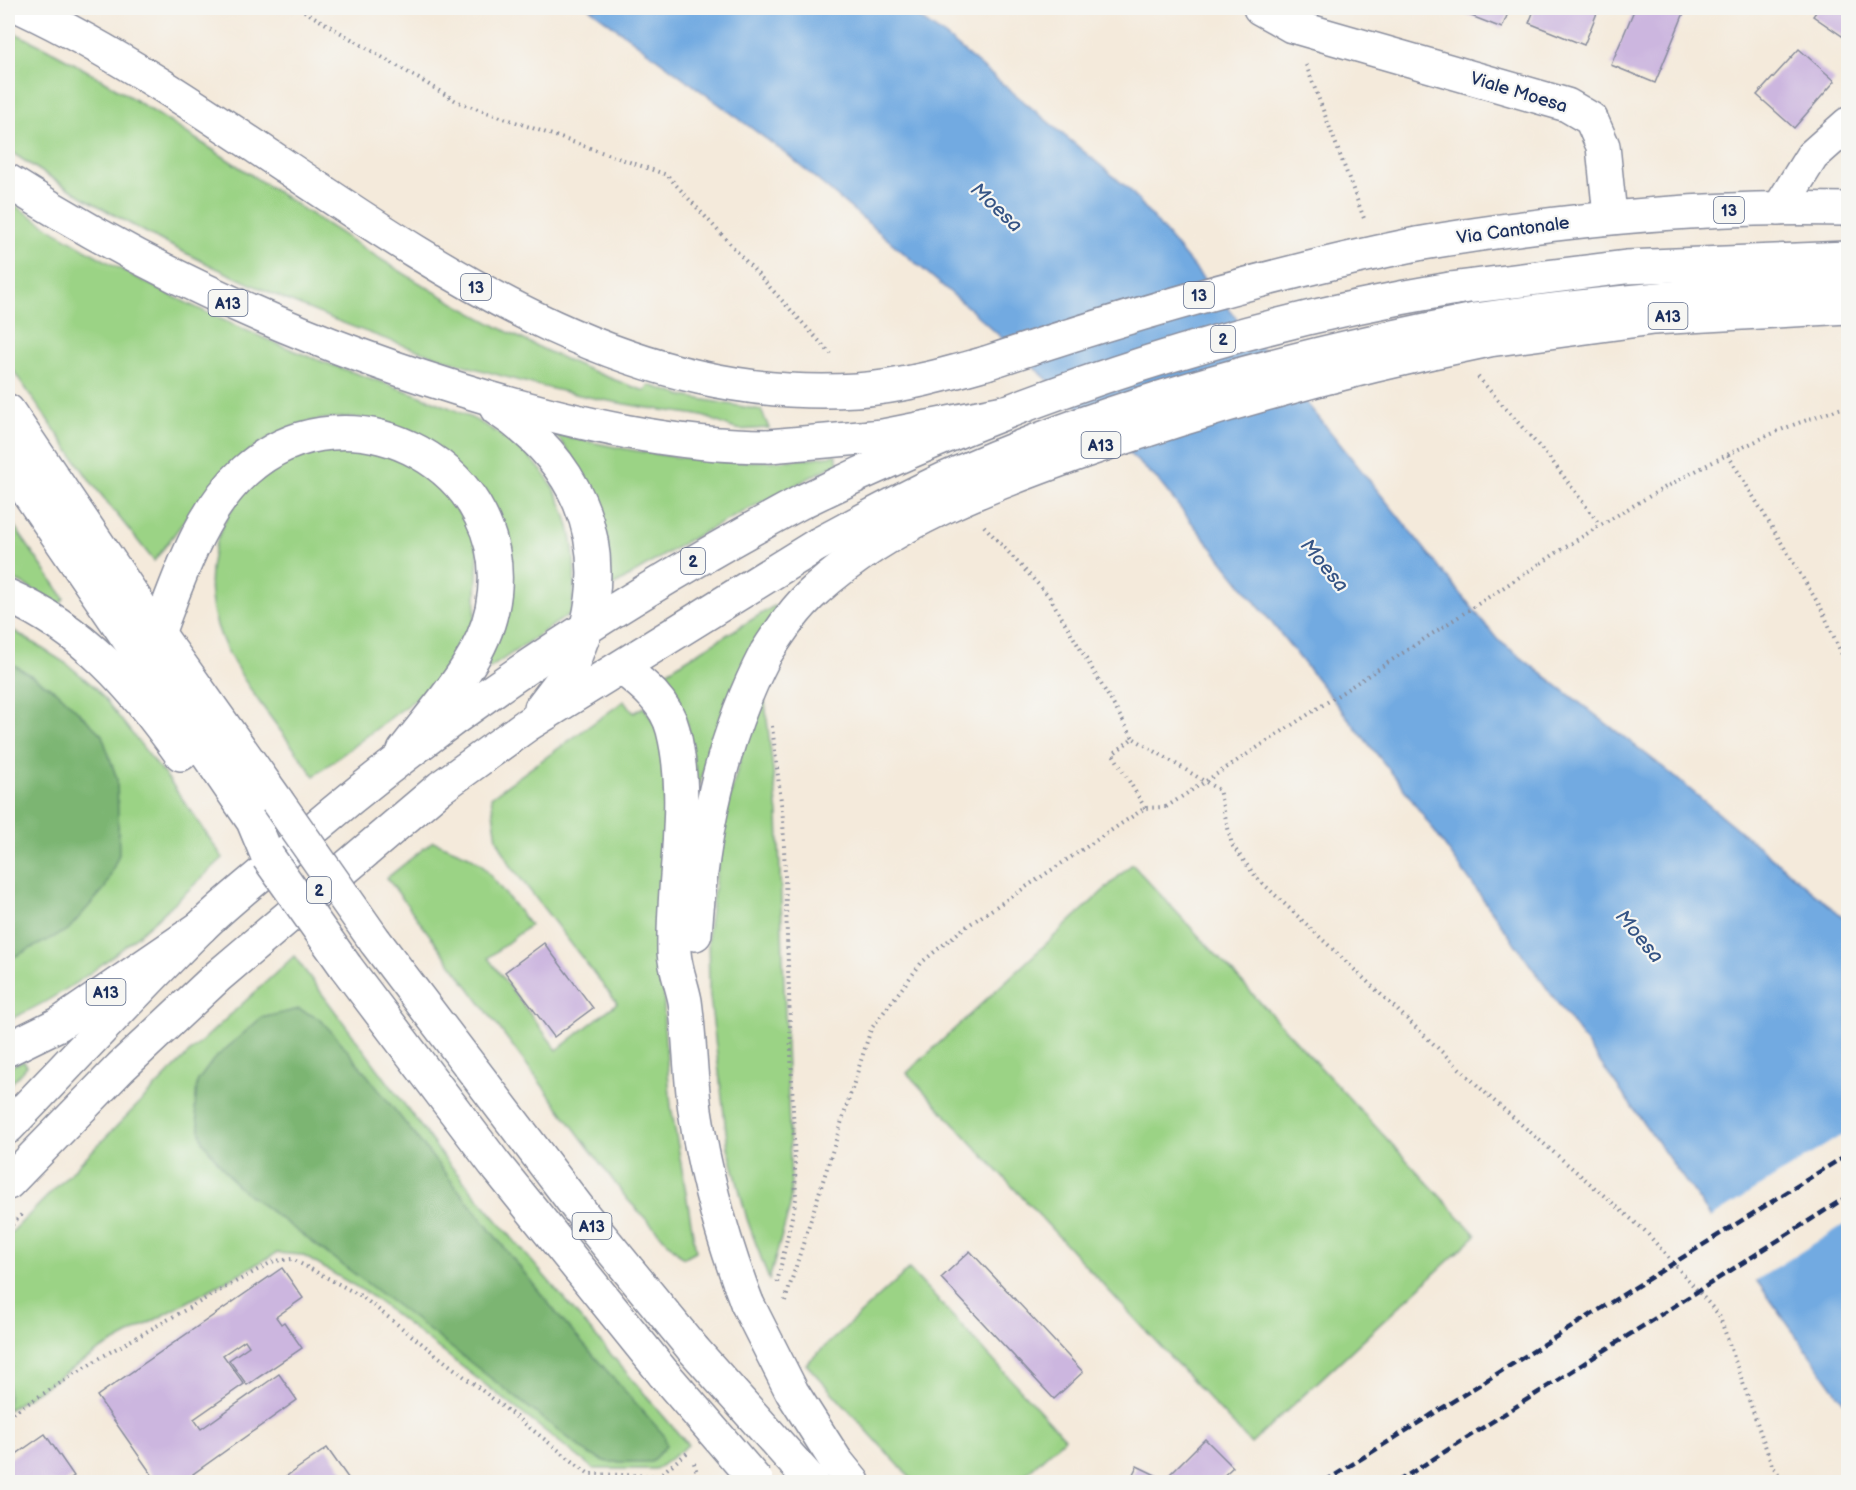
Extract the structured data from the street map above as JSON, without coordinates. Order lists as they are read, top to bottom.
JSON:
{
  "streets": {
    "main road": [
      "Viale Moesa",
      "13",
      "Via Cantonale",
      "A13",
      "2"
    ]
  },
  "crossings": [
    ["Viale Moesa", "13"],
    ["Viale Moesa", "Via Cantonale"],
    ["13", "Via Cantonale"],
    ["A13", "2"]
  ],
  "water": ["Moesa"]
}
